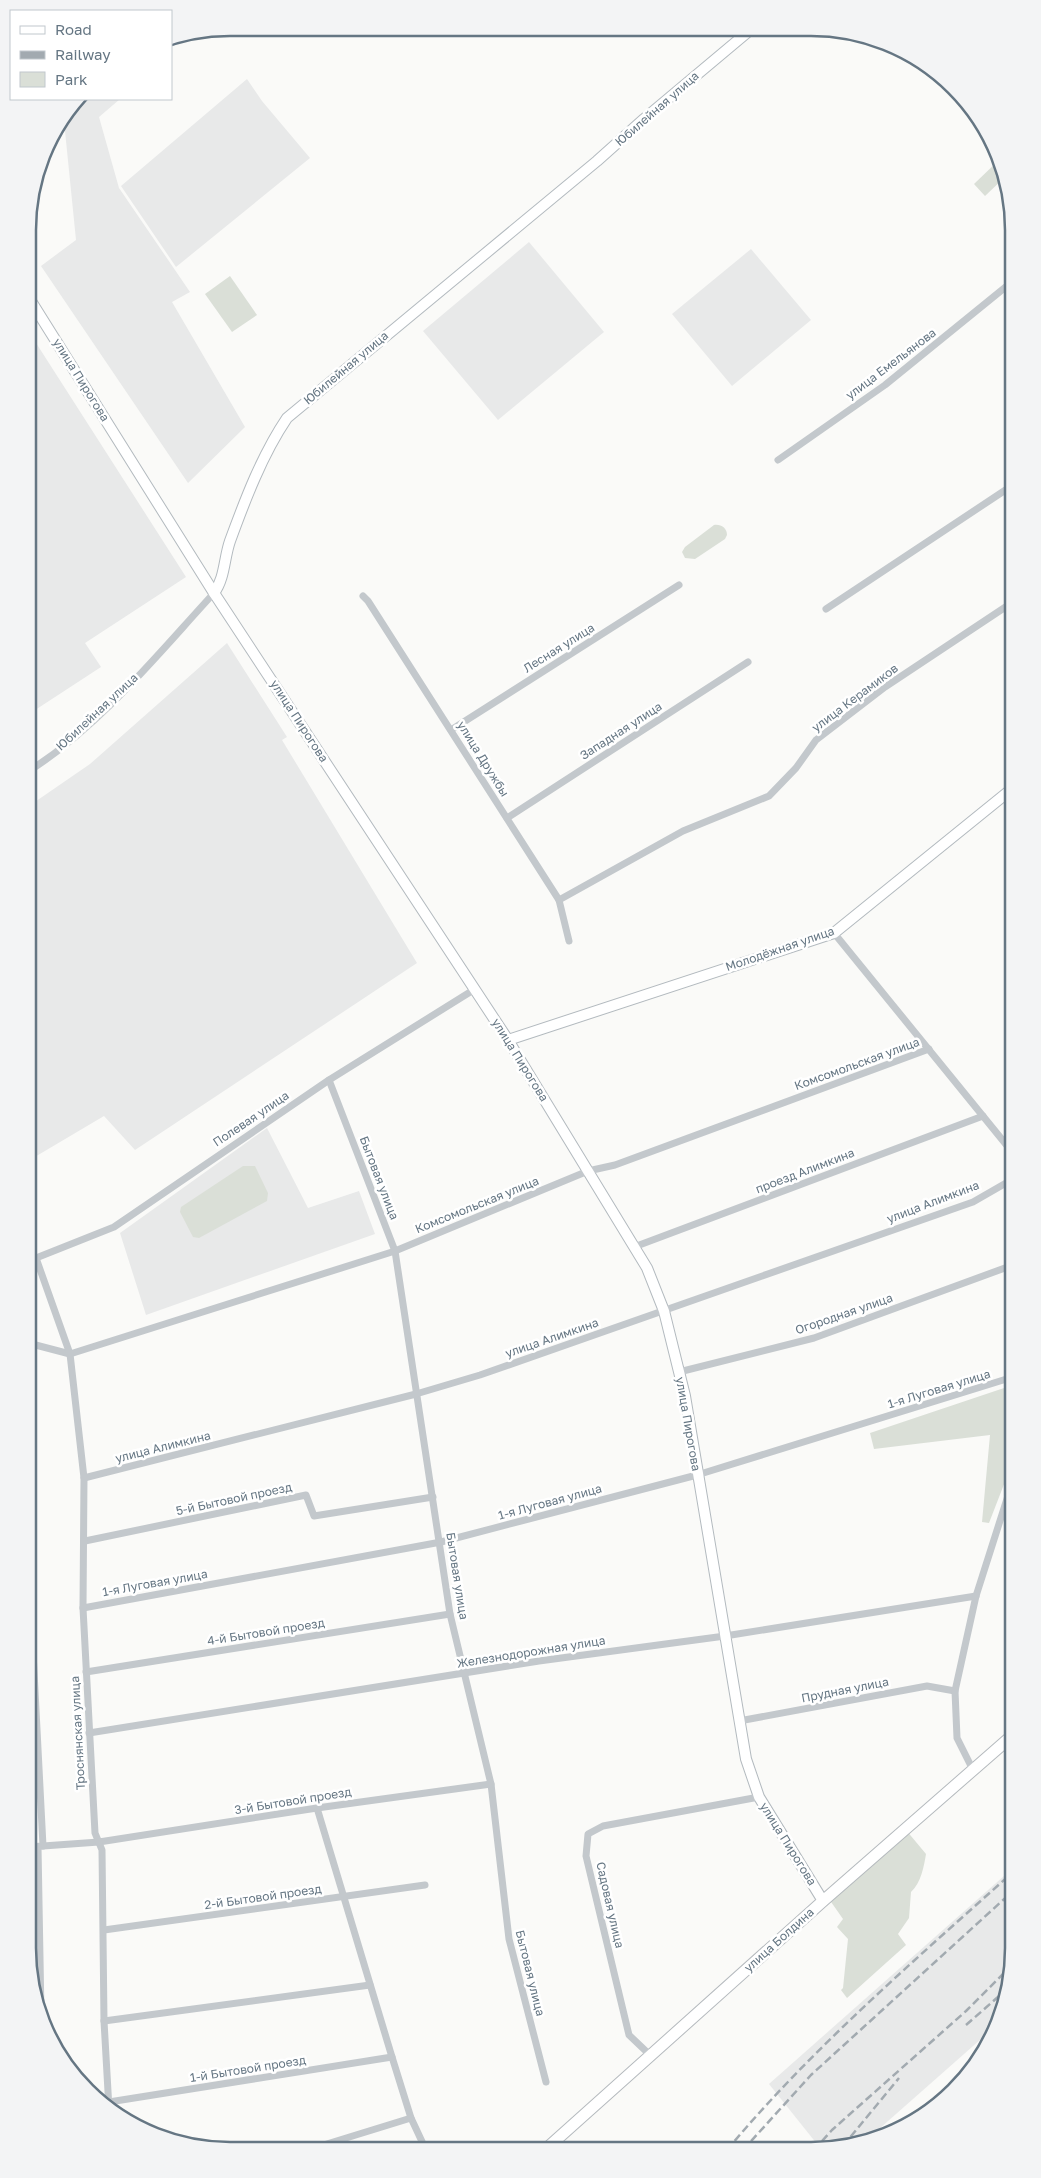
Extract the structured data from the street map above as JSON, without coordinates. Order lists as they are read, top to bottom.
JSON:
{
  "streets": {
    "main road": ["улица Болдина"],
    "street": [
      "Юбилейная улица",
      "улица Емельянова",
      "улица Пирогова",
      "Лесная улица",
      "улица Керамиков",
      "Западная улица",
      "улица Дружбы",
      "Молодёжная улица",
      "Комсомольская улица",
      "Полевая улица",
      "проезд Алимкина",
      "Бытовая улица",
      "улица Алимкина",
      "Огородная улица",
      "1-я Луговая улица",
      "5-й Бытовой проезд",
      "4-й Бытовой проезд",
      "Железнодорожная улица",
      "Прудная улица",
      "Троснянская улица",
      "3-й Бытовой проезд",
      "2-й Бытовой проезд",
      "Садовая улица",
      "1-й Бытовой проезд"
    ]
  },
  "crossings": [
    ["Юбилейная улица", "улица Пирогова"],
    ["улица Пирогова", "Молодёжная улица"],
    ["улица Пирогова", "Комсомольская улица"],
    ["улица Пирогова", "Полевая улица"],
    ["улица Пирогова", "проезд Алимкина"],
    ["улица Пирогова", "улица Алимкина"],
    ["улица Пирогова", "Огородная улица"],
    ["улица Пирогова", "1-я Луговая улица"],
    ["улица Пирогова", "Железнодорожная улица"],
    ["улица Пирогова", "Прудная улица"],
    ["улица Пирогова", "Садовая улица"],
    ["улица Пирогова", "улица Болдина"],
    ["Лесная улица", "улица Дружбы"],
    ["улица Керамиков", "улица Дружбы"],
    ["Западная улица", "улица Дружбы"],
    ["Комсомольская улица", "Бытовая улица"],
    ["Комсомольская улица", "Троснянская улица"],
    ["Полевая улица", "Бытовая улица"],
    ["Полевая улица", "Троснянская улица"],
    ["Бытовая улица", "улица Алимкина"],
    ["Бытовая улица", "1-я Луговая улица"],
    ["Бытовая улица", "5-й Бытовой проезд"],
    ["Бытовая улица", "4-й Бытовой проезд"],
    ["Бытовая улица", "Железнодорожная улица"],
    ["Бытовая улица", "3-й Бытовой проезд"],
    ["улица Алимкина", "Троснянская улица"],
    ["1-я Луговая улица", "Троснянская улица"],
    ["5-й Бытовой проезд", "Троснянская улица"],
    ["4-й Бытовой проезд", "Троснянская улица"],
    ["Железнодорожная улица", "Троснянская улица"],
    ["Троснянская улица", "3-й Бытовой проезд"],
    ["Троснянская улица", "2-й Бытовой проезд"],
    ["Садовая улица", "улица Болдина"]
  ],
  "legend": ["Road", "Railway", "Park"]
}
